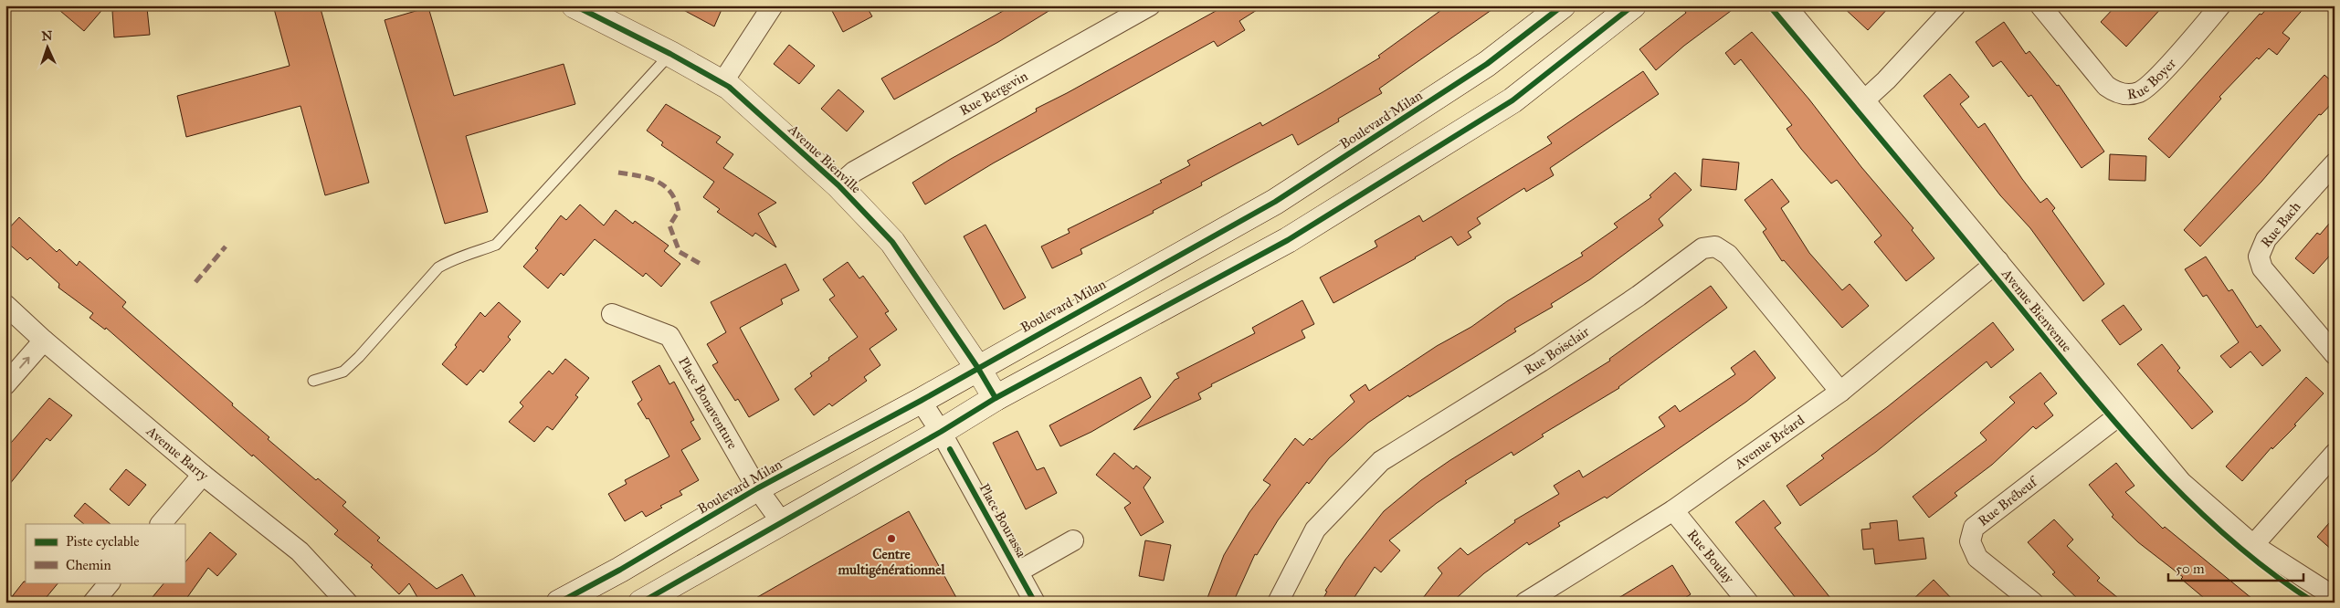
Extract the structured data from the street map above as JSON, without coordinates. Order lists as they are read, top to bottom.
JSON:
{
  "streets": {
    "main road": ["Boulevard Milan", "Avenue Bienville"],
    "street": [
      "Rue Boyer",
      "Rue Bergevin",
      "Rue Bach",
      "Avenue Bienvenue",
      "Rue Boisclair",
      "Place Bonaventure",
      "Avenue Bréard",
      "Avenue Barry",
      "Rue Brébeuf",
      "Place Bourassa",
      "Rue Boulay"
    ]
  },
  "crossings": [
    ["Rue Bergevin", "Avenue Bienville"],
    ["Boulevard Milan", "Avenue Bienville"],
    ["Boulevard Milan", "Place Bonaventure"],
    ["Boulevard Milan", "Place Bourassa"],
    ["Avenue Bienvenue", "Avenue Bréard"],
    ["Avenue Bienvenue", "Rue Brébeuf"],
    ["Rue Boisclair", "Avenue Bréard"],
    ["Avenue Bréard", "Rue Boulay"]
  ],
  "places": ["Centre multigénérationnel"],
  "legend": ["Piste cyclable", "Chemin"],
  "scale_bar": "50 m",
  "north": "top"
}
